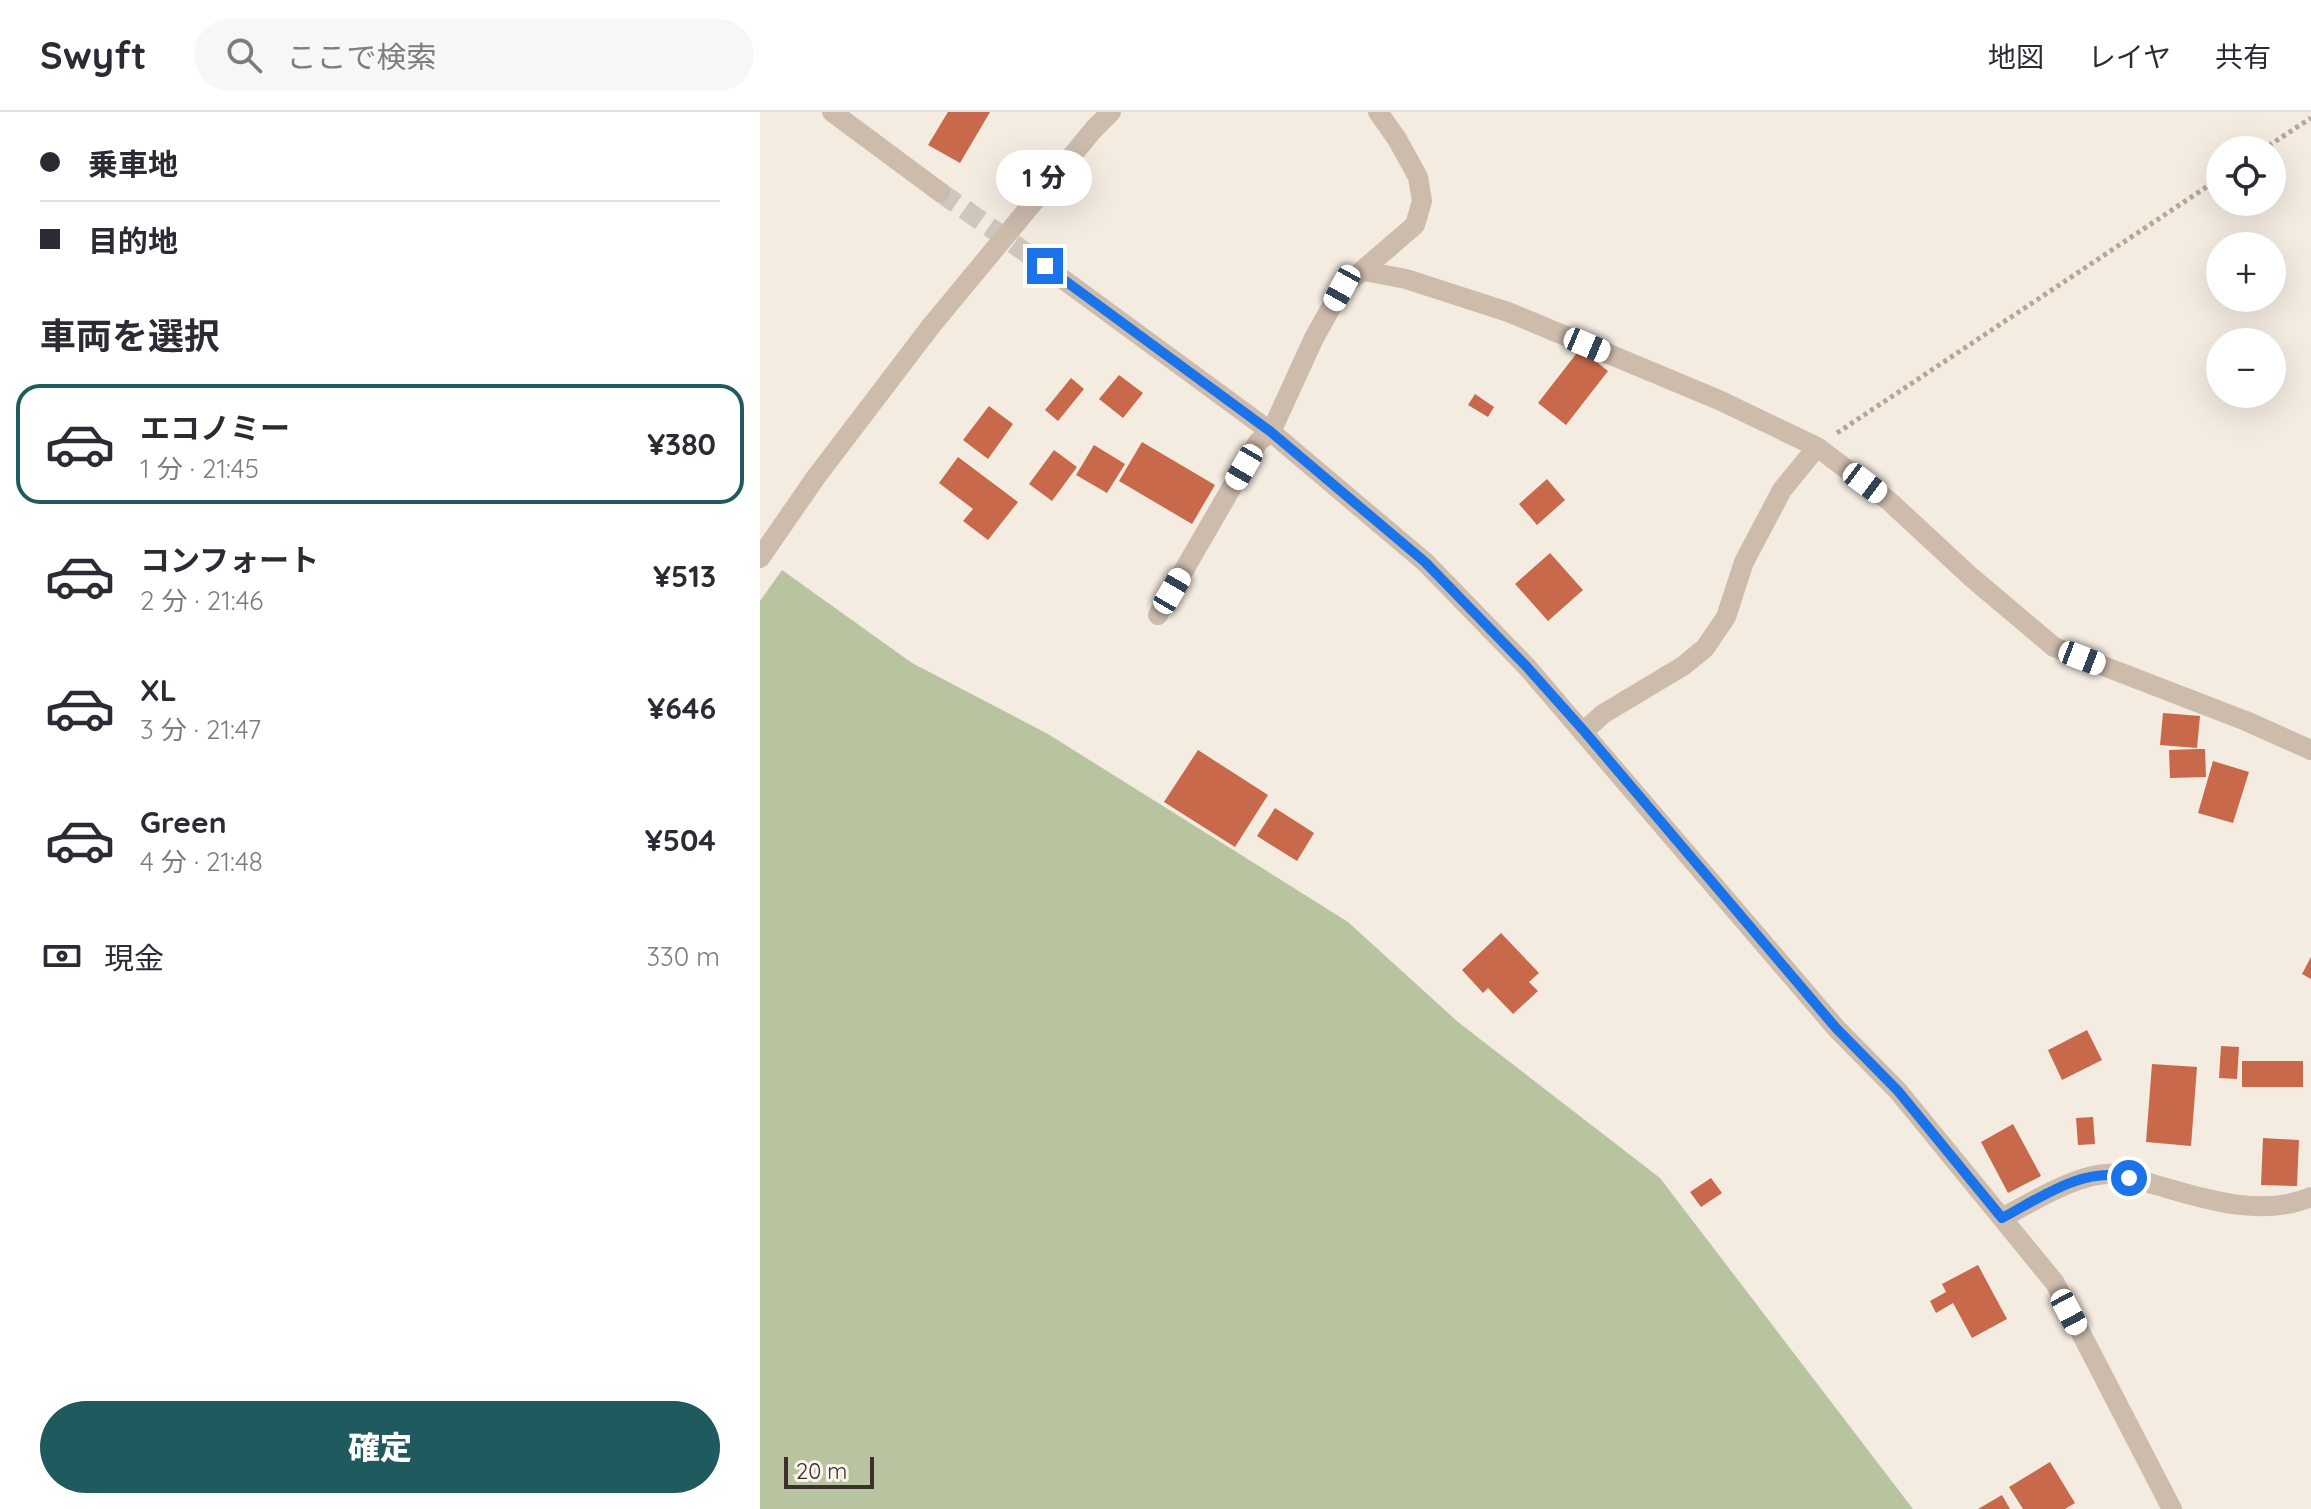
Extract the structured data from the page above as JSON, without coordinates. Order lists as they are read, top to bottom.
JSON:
{
  "scale_bar": "20 m",
  "page": {
    "header": "Swyft",
    "search": "ここで検索",
    "nav": ["地図", "レイヤ", "共有"],
    "banner": ["乗車地", "目的地"],
    "map_buttons": ["+", "−"],
    "bubble": "1 分",
    "heading": "車両を選択",
    "list": [
      {
        "name": "エコノミー",
        "note": "1 分 · 21:45",
        "value": "¥380"
      },
      {
        "name": "コンフォート",
        "note": "2 分 · 21:46",
        "value": "¥513"
      },
      {
        "name": "XL",
        "note": "3 分 · 21:47",
        "value": "¥646"
      },
      {
        "name": "Green",
        "note": "4 分 · 21:48",
        "value": "¥504"
      }
    ],
    "pay": ["現金", "330 m"],
    "buttons": "確定",
    "scale": "20 m"
  }
}
